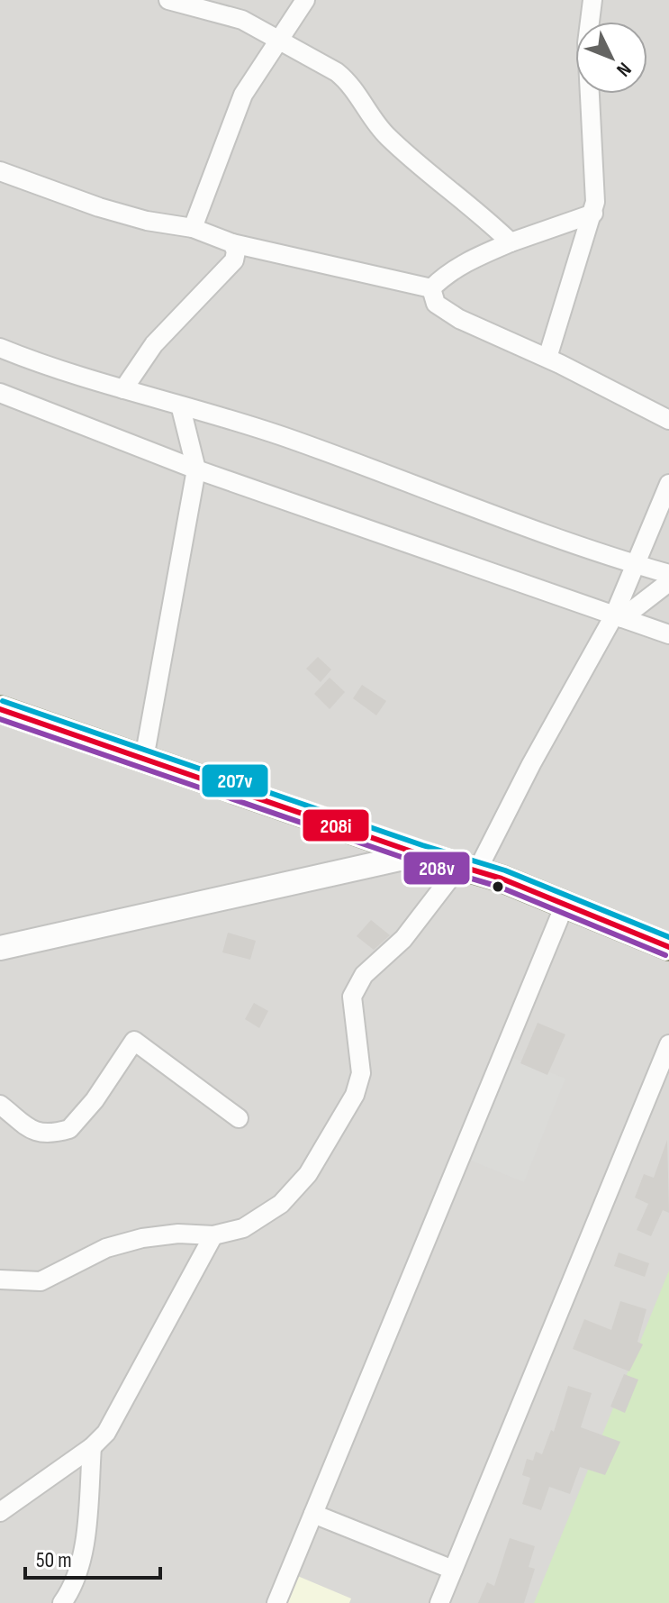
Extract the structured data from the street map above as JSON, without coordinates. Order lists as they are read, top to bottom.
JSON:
{
  "lines": ["transit line 207v", "transit line 208i", "transit line 208v"],
  "scale_bar": "50 m",
  "north": "bottom right"
}
